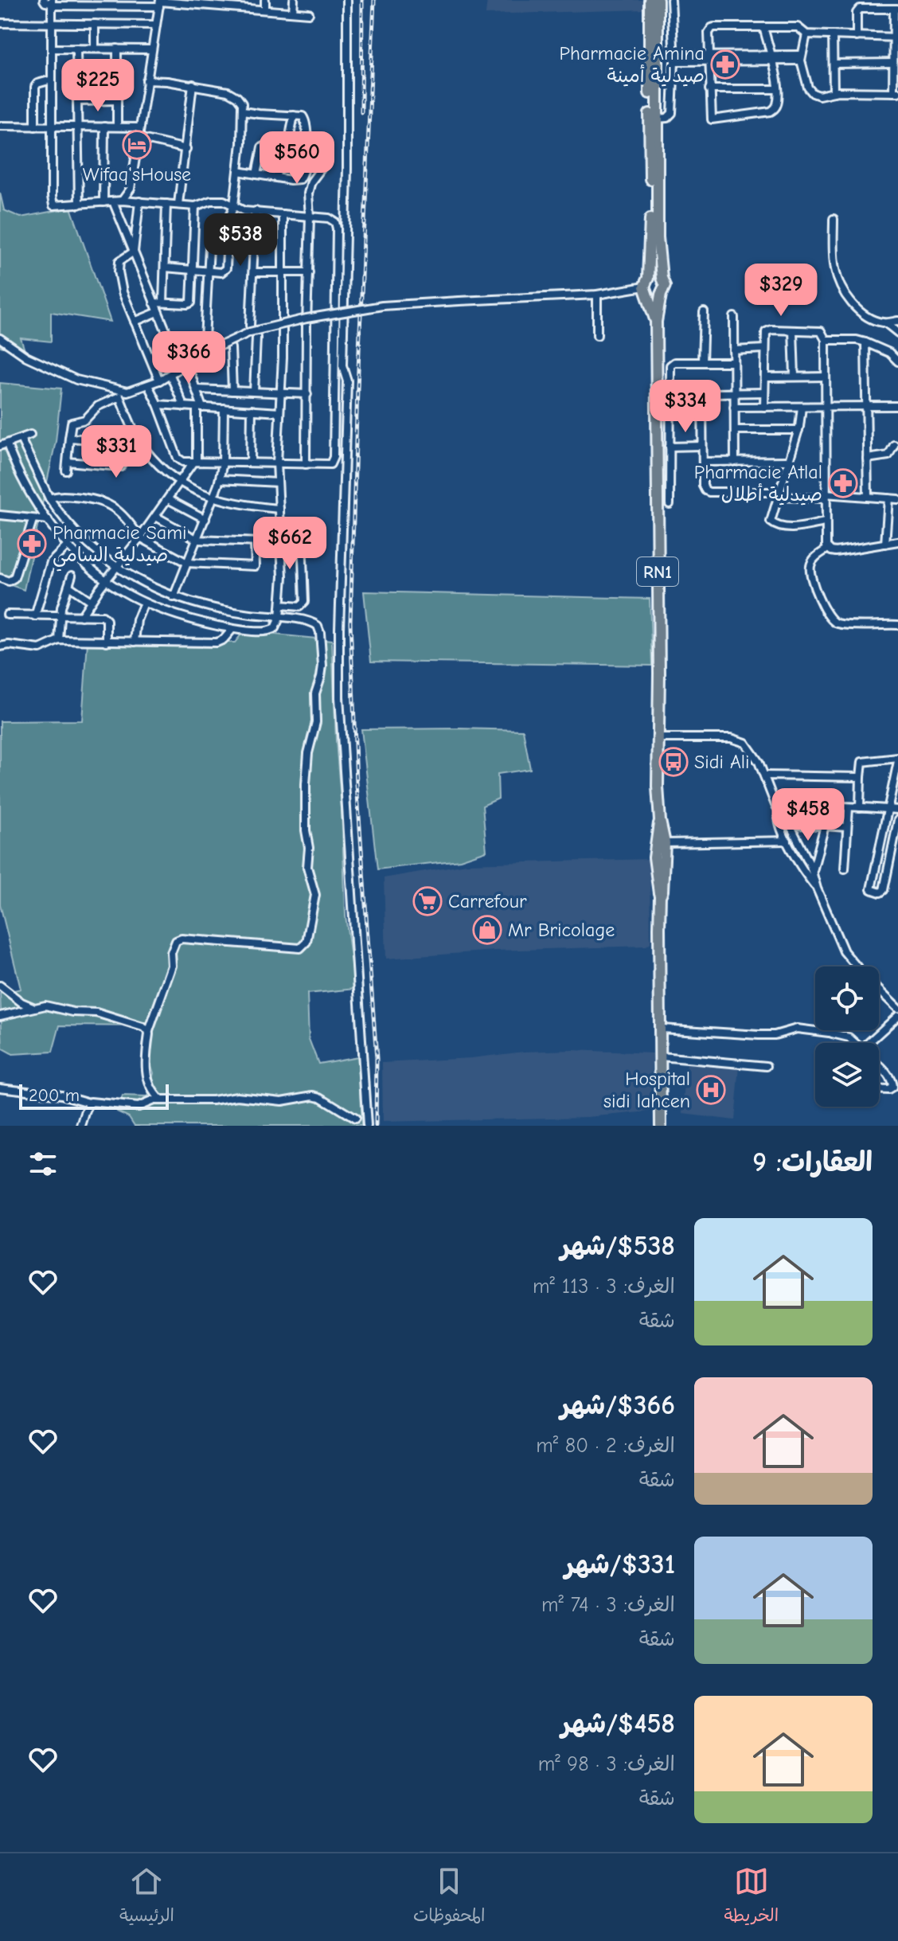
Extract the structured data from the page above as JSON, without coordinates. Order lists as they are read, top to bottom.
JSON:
{
  "streets": {
    "main road": ["RN1"]
  },
  "places": {
    "pharmacy": ["Pharmacie Amina صيدلية أمينة", "Pharmacie Atlal صيدلية أطلال", "Pharmacie Sami صيدلية السامي"],
    "hotel": ["Wifaq'sHouse"],
    "bus stop": ["Sidi Ali"],
    "supermarket": ["Carrefour"],
    "shop": ["Mr Bricolage"],
    "hospital": ["Hospital sidi lahcen"]
  },
  "scale_bar": "200 m",
  "page": {
    "price": [
      "$225",
      "$560",
      "$538",
      "$329",
      "$366",
      "$334",
      "$331",
      "$662",
      "$458"
    ],
    "scale": "200 m",
    "heading": "العقارات: 9",
    "list": [
      {
        "name": "$538/شهر",
        "note": "الغرف: 3 · 113 m² · شقة"
      },
      {
        "name": "$366/شهر",
        "note": "الغرف: 2 · 80 m² · شقة"
      },
      {
        "name": "$331/شهر",
        "note": "الغرف: 3 · 74 m² · شقة"
      },
      {
        "name": "$458/شهر",
        "note": "الغرف: 3 · 98 m² · شقة"
      }
    ],
    "tabs": ["الخريطة", "المحفوظات", "الرئيسية"]
  }
}
